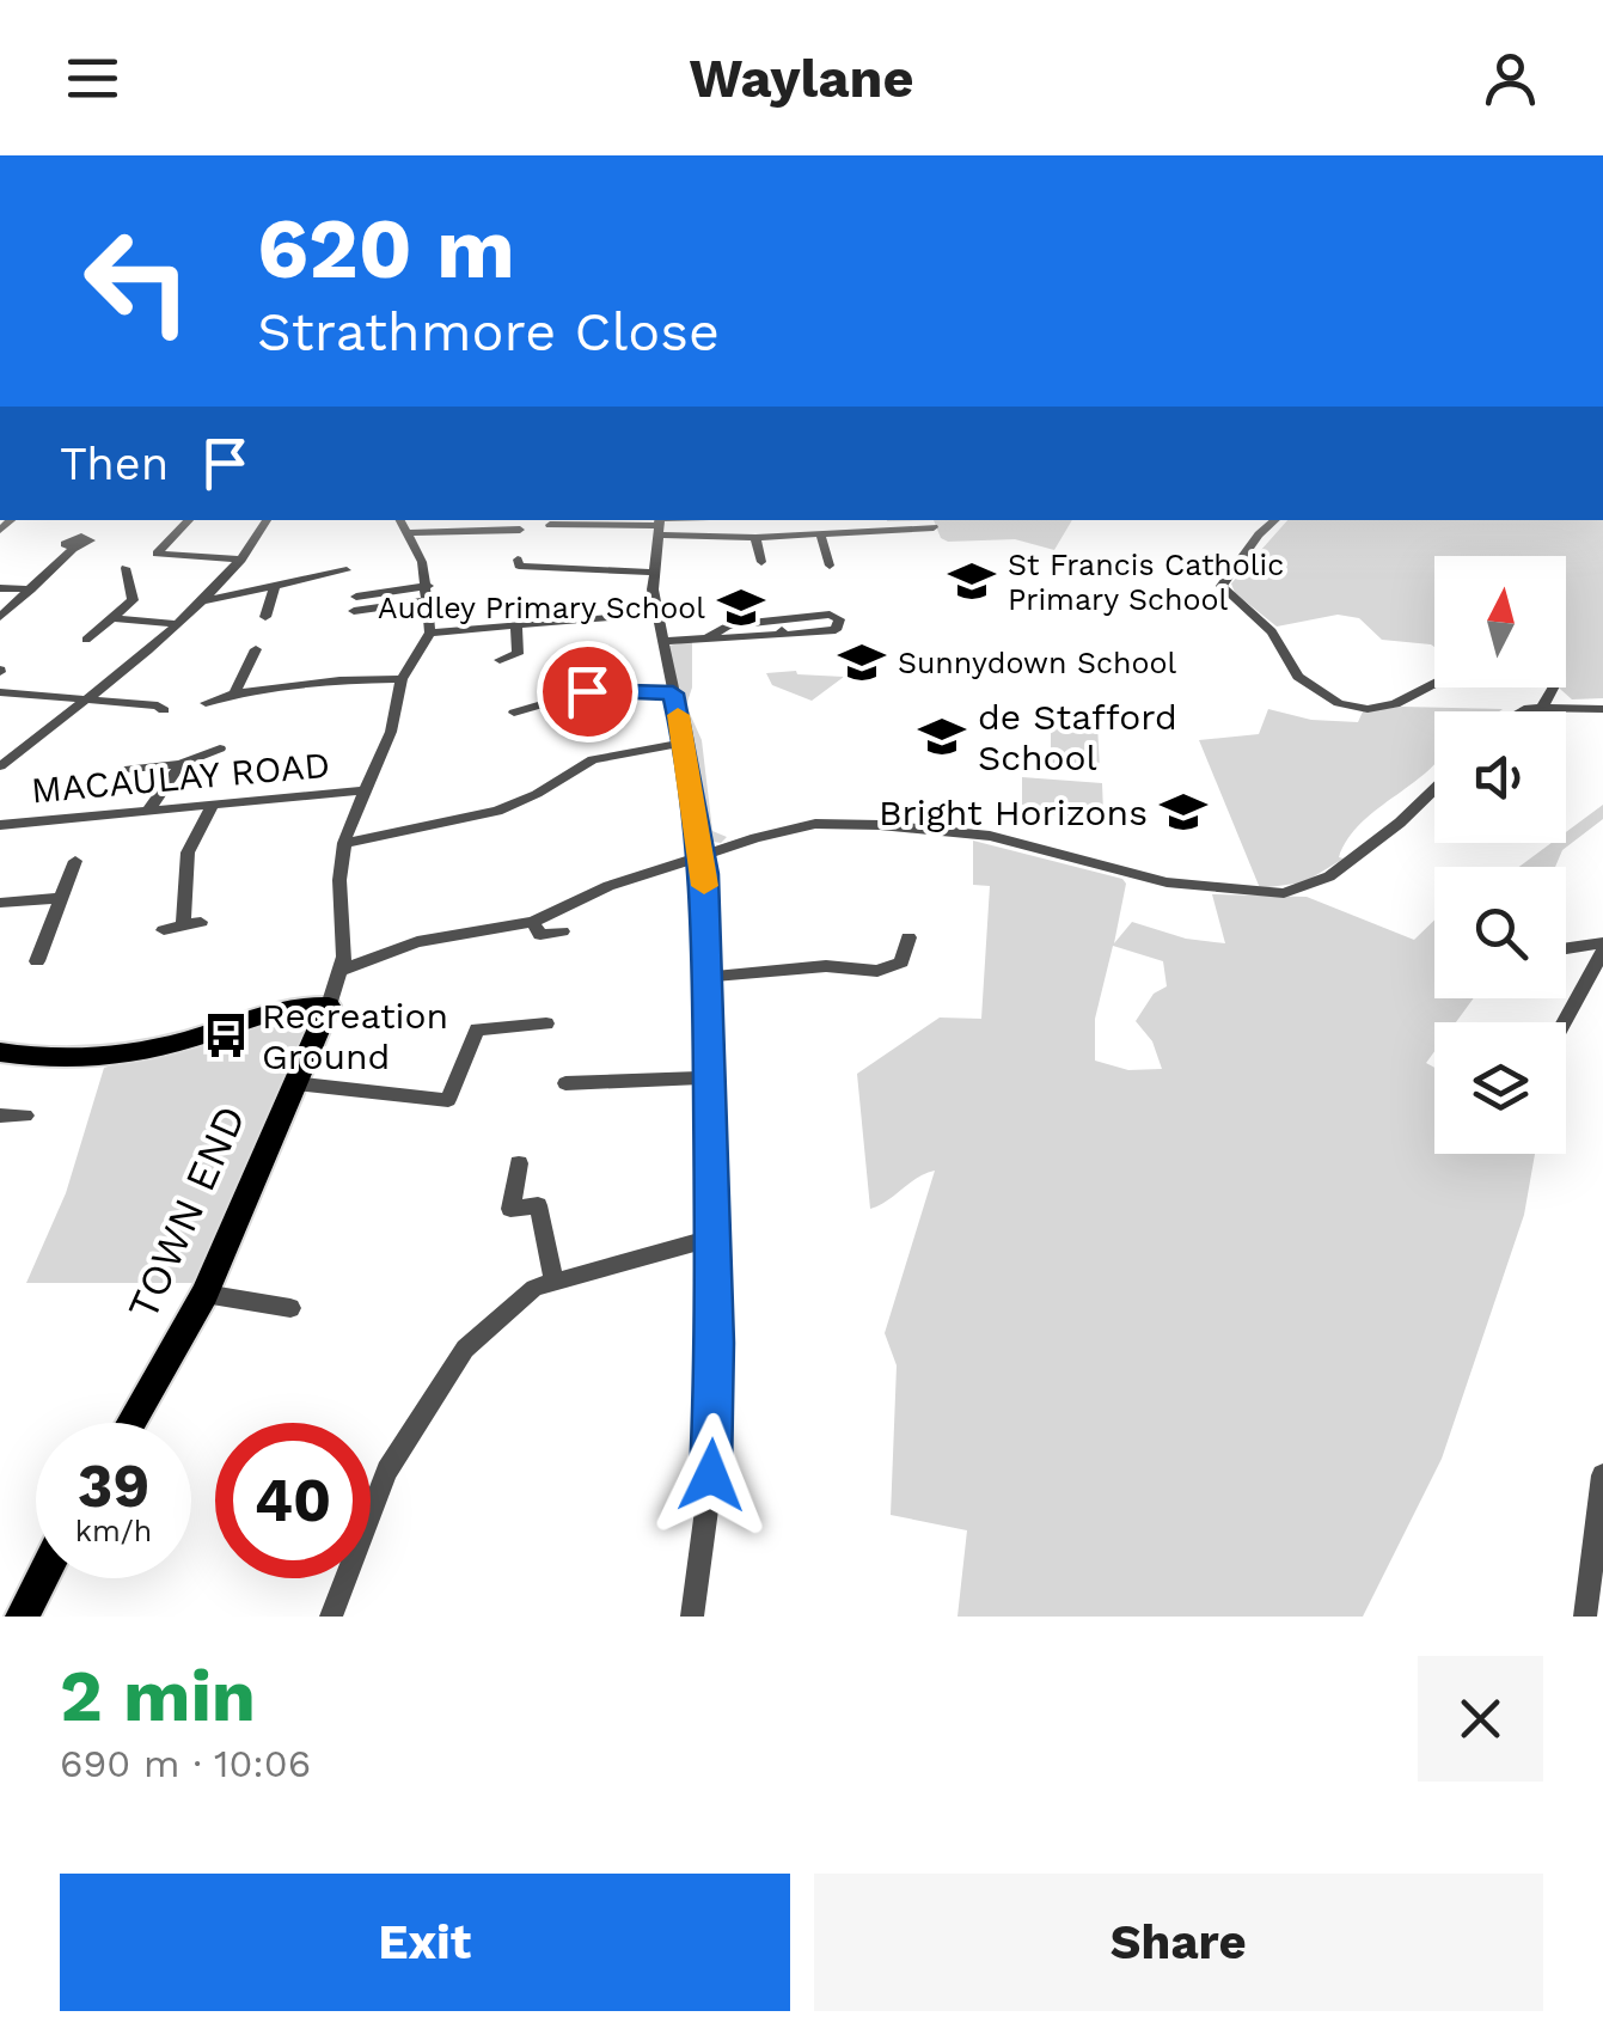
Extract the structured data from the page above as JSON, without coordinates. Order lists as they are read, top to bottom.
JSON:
{
  "streets": {
    "main road": ["TOWN END"],
    "street": ["MACAULAY ROAD"]
  },
  "places": {
    "school or university": [
      "St Francis Catholic Primary School",
      "Audley Primary School",
      "Sunnydown School",
      "de Stafford School",
      "Bright Horizons"
    ],
    "bus stop": ["Recreation Ground"]
  },
  "north": "top",
  "page": {
    "header": "Waylane",
    "turn": ["620 m", "Strathmore Close"],
    "then": "Then",
    "speed": "39 km/h",
    "limit": "40",
    "heading": ["2 min", "690 m · 10:06"],
    "buttons": ["Exit", "Share"]
  }
}
